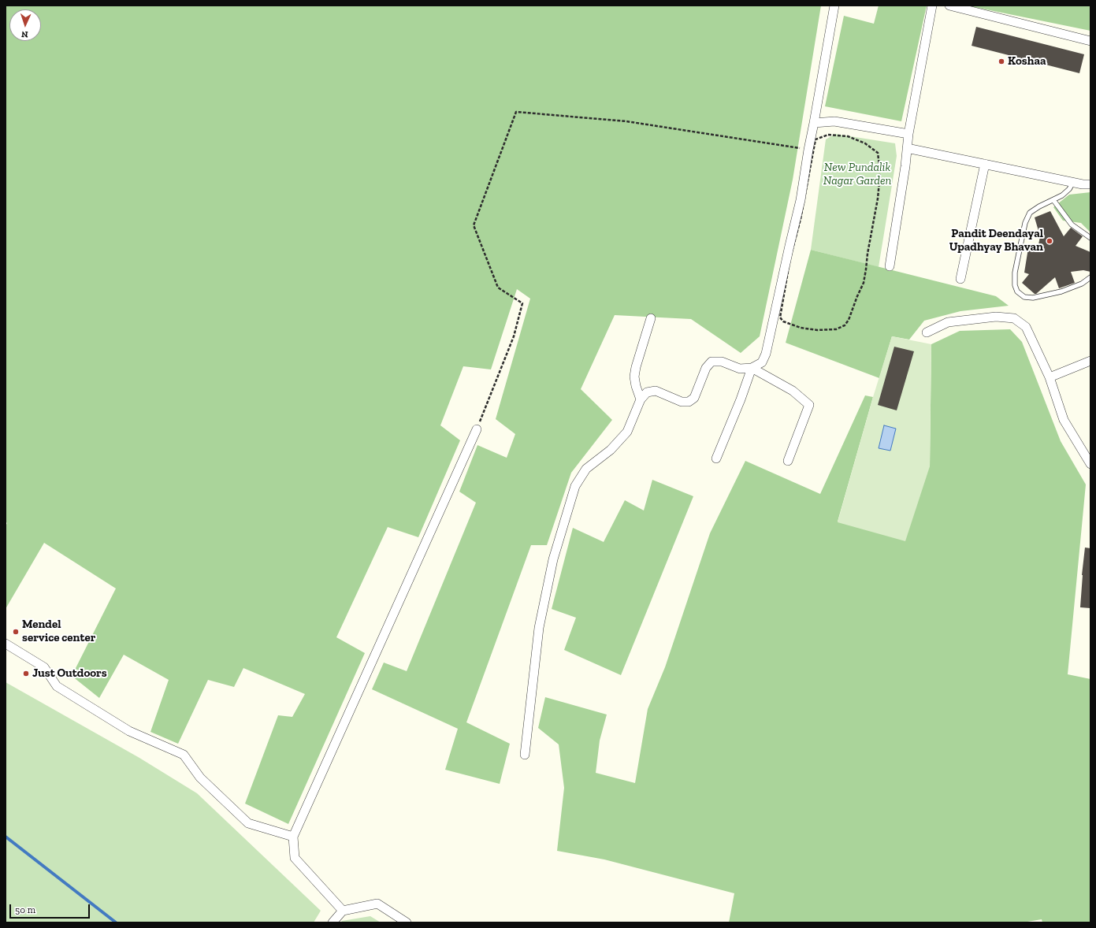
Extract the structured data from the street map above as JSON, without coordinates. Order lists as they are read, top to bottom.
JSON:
{
  "parks": ["New Pundalik Nagar Garden"],
  "places": [
    "Koshaa",
    "Pandit Deendayal Upadhyay Bhavan",
    "Mendel service center",
    "Just Outdoors"
  ],
  "scale_bar": "50 m",
  "north": "bottom"
}
